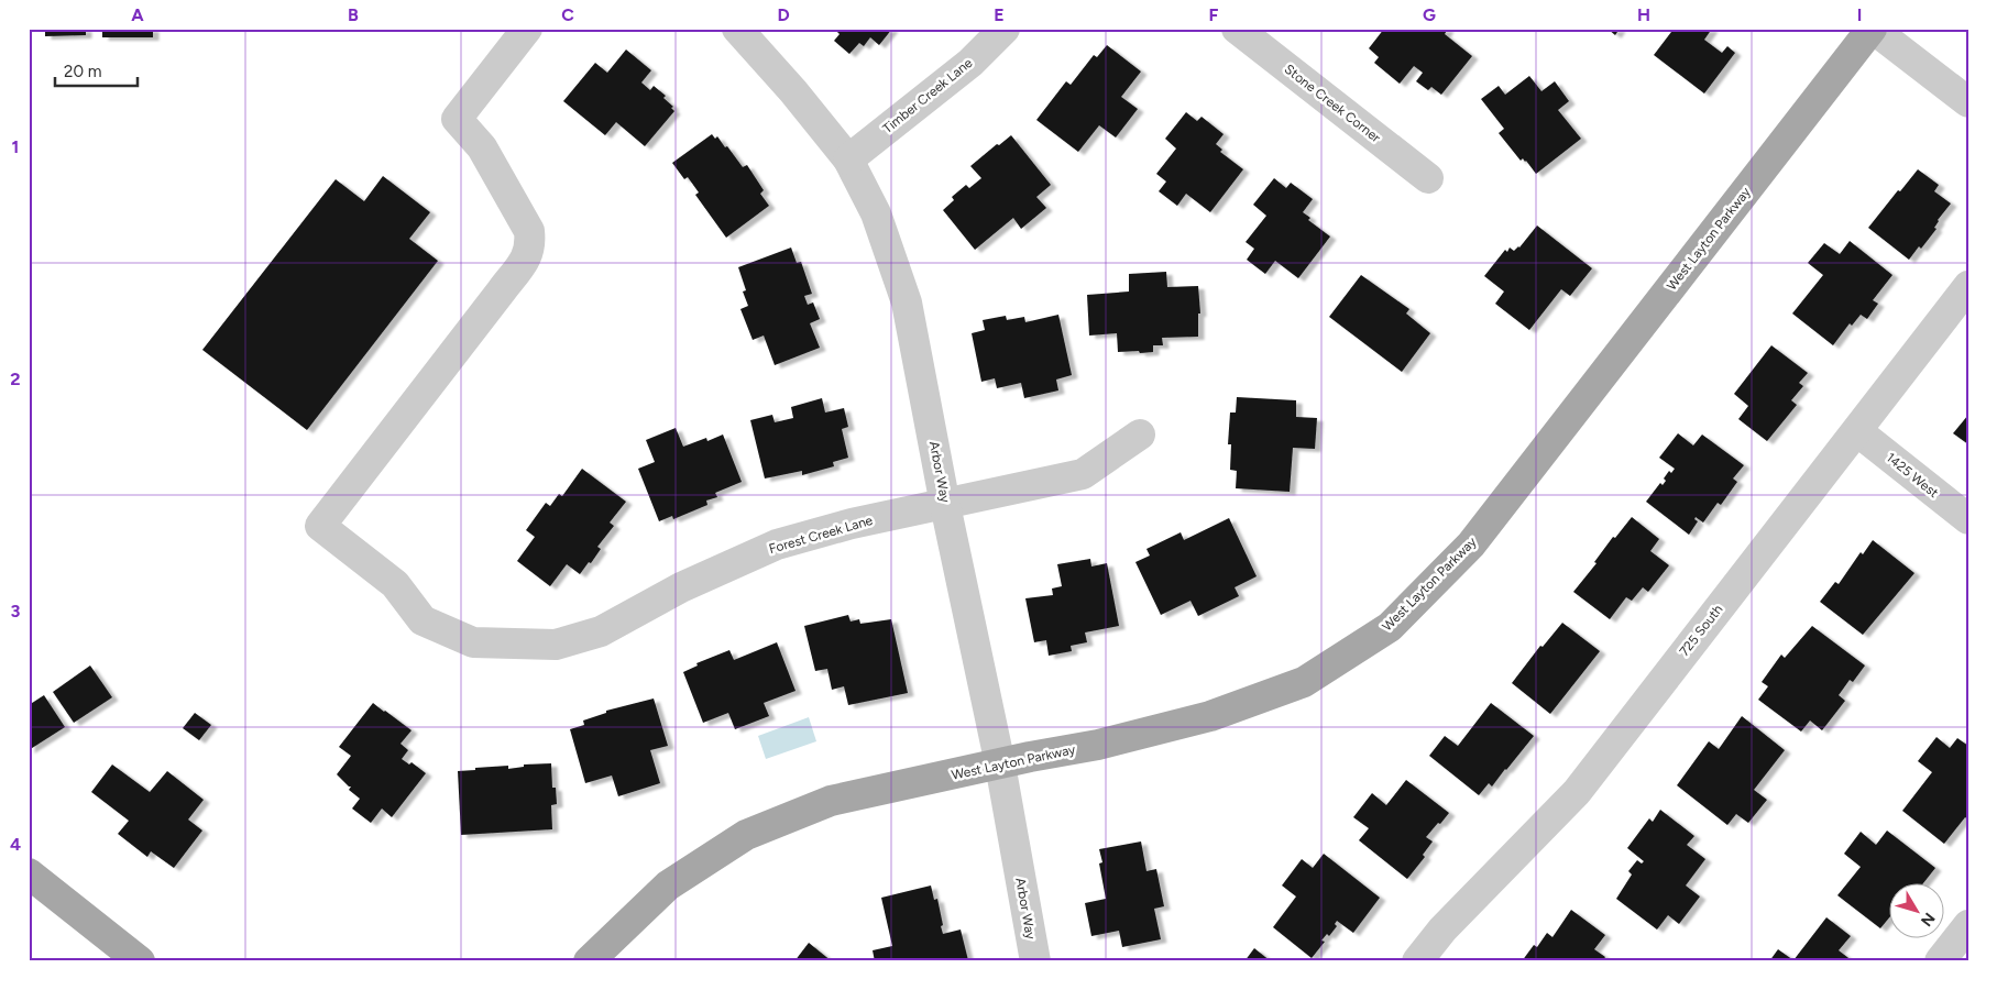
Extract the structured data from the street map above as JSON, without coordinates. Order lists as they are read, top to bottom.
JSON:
{
  "streets": {
    "main road": ["West Layton Parkway"],
    "street": [
      "Timber Creek Lane",
      "Stone Creek Corner",
      "Arbor Way",
      "1425 West",
      "Forest Creek Lane",
      "725 South"
    ]
  },
  "crossings": [
    ["Timber Creek Lane", "Arbor Way"],
    ["West Layton Parkway", "Arbor Way"],
    ["Arbor Way", "Forest Creek Lane"],
    ["1425 West", "725 South"]
  ],
  "scale_bar": "20 m",
  "north": "bottom right",
  "grid": {
    "columns": [
      "A",
      "B",
      "C",
      "D",
      "E",
      "F",
      "G",
      "H",
      "I"
    ],
    "rows": [
      "1",
      "2",
      "3",
      "4"
    ]
  }
}
